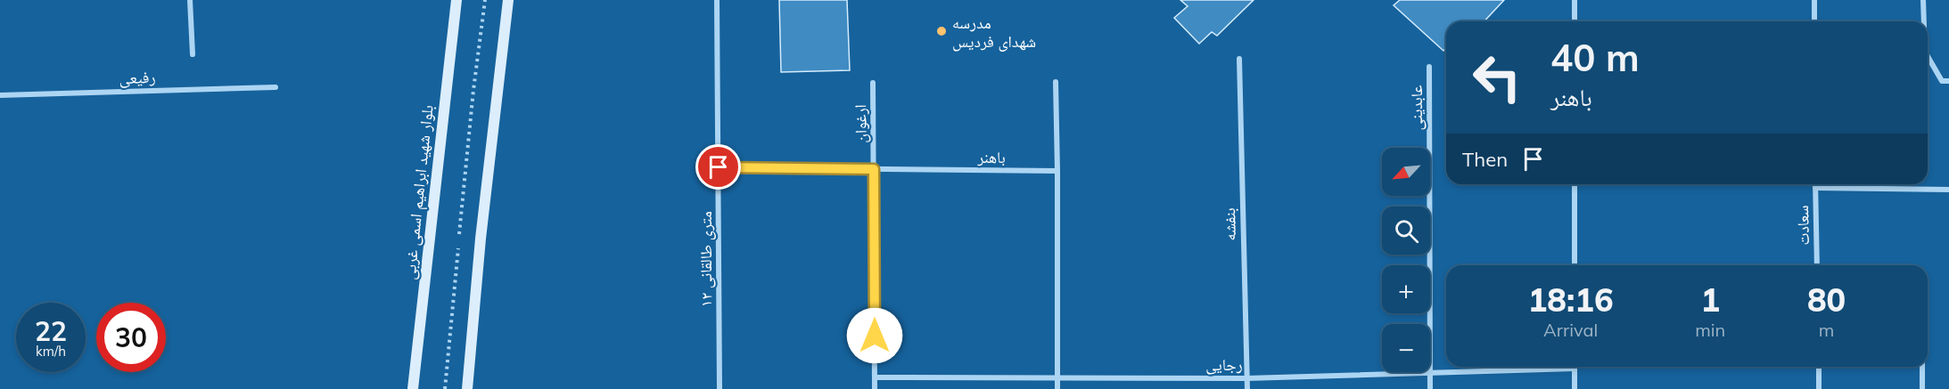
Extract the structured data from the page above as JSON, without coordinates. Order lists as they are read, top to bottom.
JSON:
{
  "streets": {
    "main road": ["بلوار شهید ابراهیم اسمی غربی"],
    "street": [
      "رفیعی",
      "عابدینی",
      "ارغوان",
      "باهنر",
      "بنفشه",
      "سعادت",
      "۱۲ متری طالقانی",
      "رجایی"
    ]
  },
  "crossings": [
    ["عابدینی", "رجایی"],
    ["ارغوان", "باهنر"],
    ["ارغوان", "رجایی"],
    ["باهنر", "۱۲ متری طالقانی"],
    ["بنفشه", "رجایی"]
  ],
  "places": ["مدرسه شهدای فردیس"],
  "north": "bottom left",
  "page": {
    "turn": ["40 m", "باهنر"],
    "then": "Then",
    "map_buttons": ["+", "−"],
    "eta": [
      "18:16",
      "Arrival",
      "1",
      "min",
      "80",
      "m"
    ],
    "speed": "22 km/h",
    "limit": "30"
  }
}
